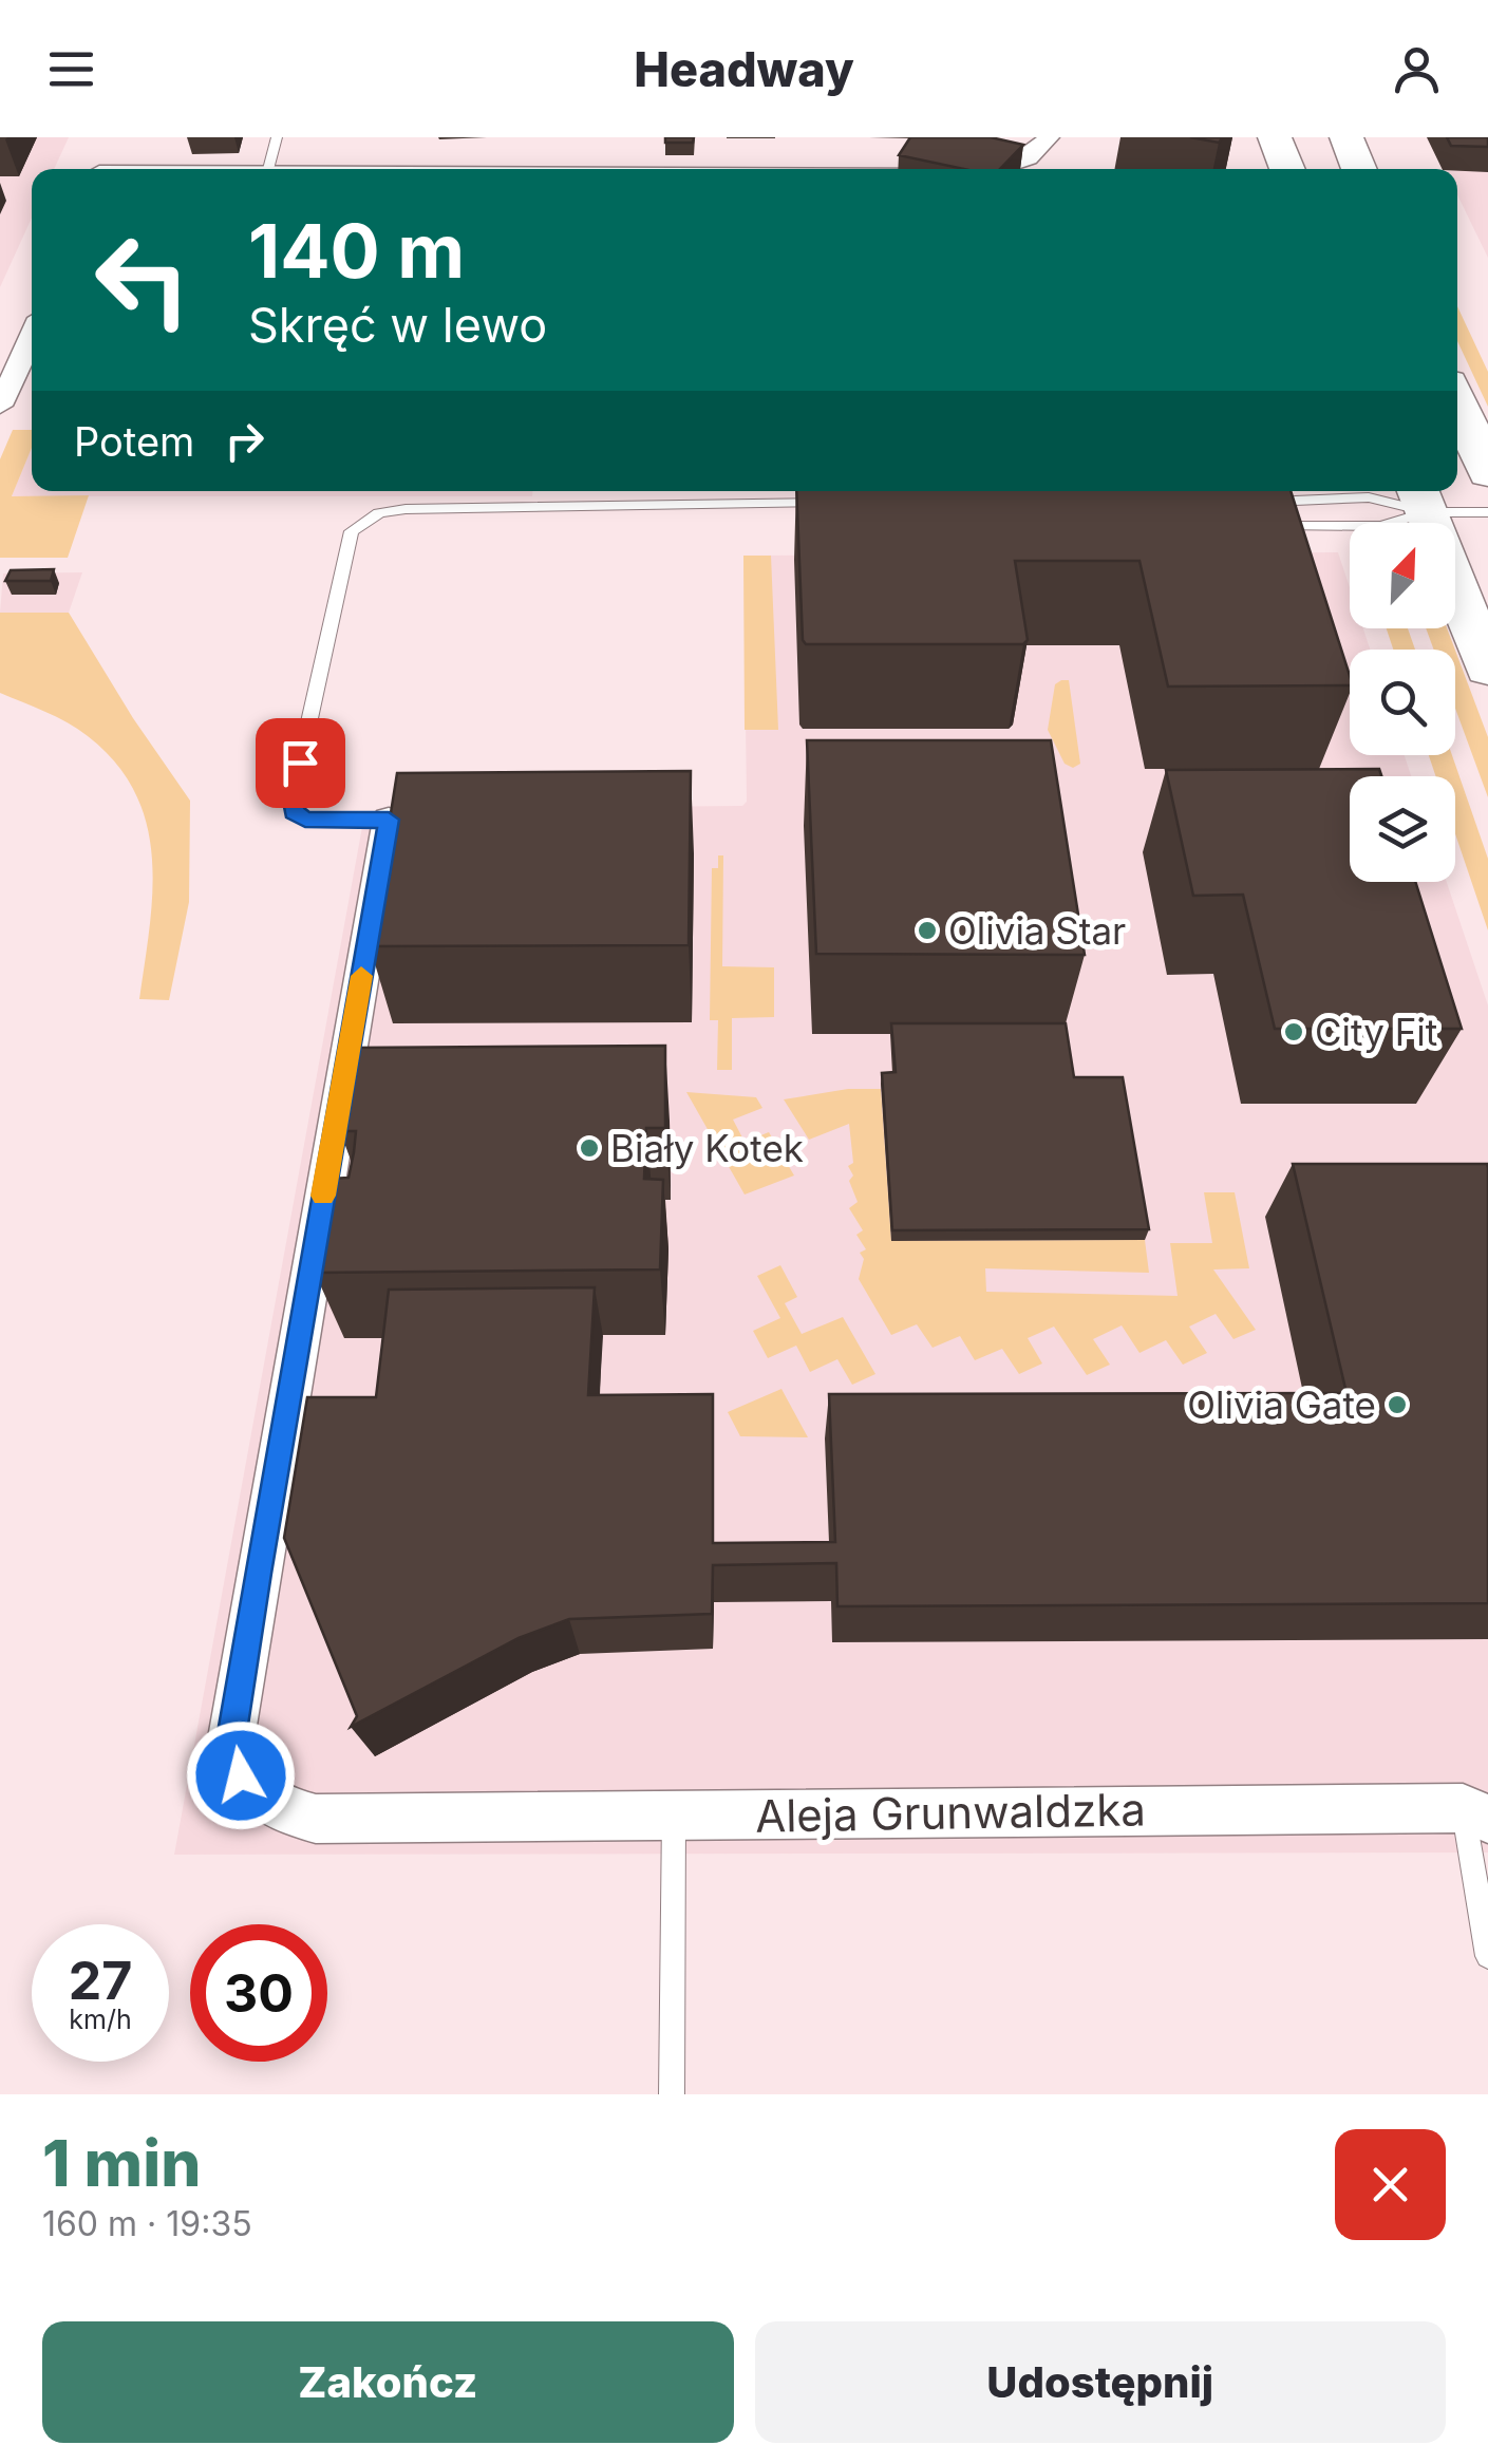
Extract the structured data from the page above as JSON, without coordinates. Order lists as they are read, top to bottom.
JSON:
{
  "streets": {
    "street": ["Aleja Grunwaldzka"]
  },
  "places": [
    "Olivia Star",
    "City Fit",
    "Biały Kotek",
    "Olivia Gate"
  ],
  "north": "top right",
  "page": {
    "header": "Headway",
    "turn": ["140 m", "Skręć w lewo"],
    "then": "Potem",
    "speed": "27 km/h",
    "limit": "30",
    "heading": ["1 min", "160 m · 19:35"],
    "buttons": ["Zakończ", "Udostępnij"]
  }
}
